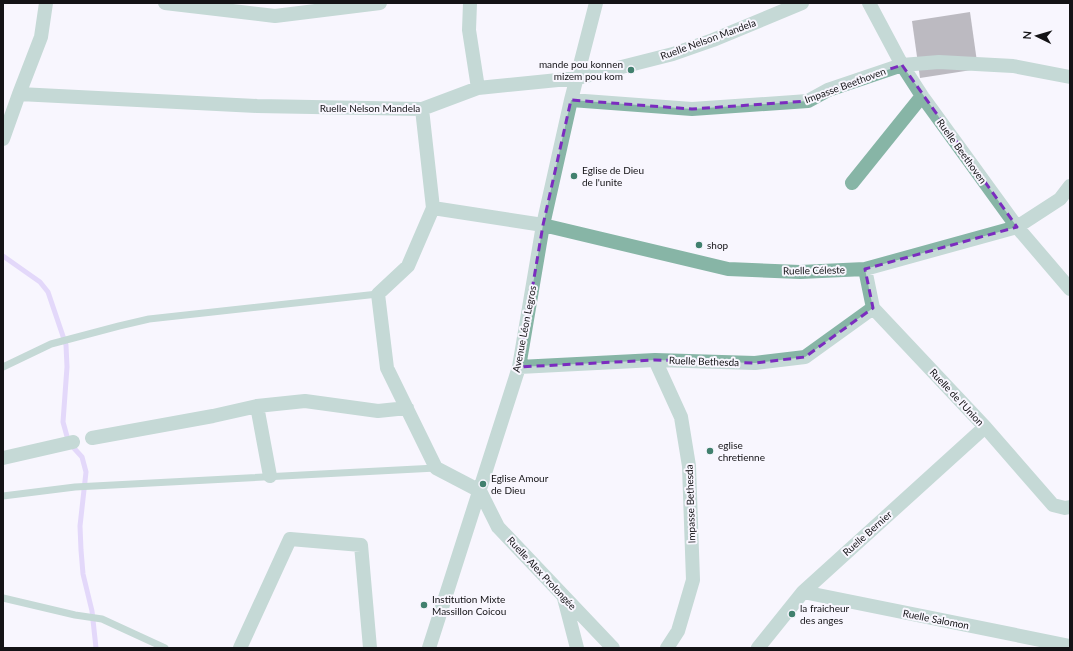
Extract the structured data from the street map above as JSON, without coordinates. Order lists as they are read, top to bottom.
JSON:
{
  "streets": {
    "street": [
      "Ruelle Nelson Mandela",
      "Impasse Beethoven",
      "Ruelle Beethoven",
      "Ruelle Céleste",
      "Avenue Léon Legros",
      "Ruelle Bethesda",
      "Ruelle de l'Union",
      "Impasse Bethesda",
      "Ruelle Bernier",
      "Ruelle Alex Prolongée",
      "Ruelle Salomon"
    ]
  },
  "crossings": [
    ["Ruelle Nelson Mandela", "Avenue Léon Legros"],
    ["Impasse Beethoven", "Ruelle Beethoven"],
    ["Impasse Beethoven", "Avenue Léon Legros"],
    ["Ruelle Beethoven", "Ruelle Céleste"],
    ["Ruelle Céleste", "Avenue Léon Legros"],
    ["Avenue Léon Legros", "Ruelle Bethesda"],
    ["Avenue Léon Legros", "Ruelle Alex Prolongée"],
    ["Ruelle Bethesda", "Ruelle de l'Union"],
    ["Ruelle Bethesda", "Impasse Bethesda"],
    ["Ruelle de l'Union", "Ruelle Bernier"],
    ["Ruelle Bernier", "Ruelle Salomon"]
  ],
  "places": [
    "mande pou konnen mizem pou kom",
    "Eglise de Dieu de l'unite",
    "shop",
    "eglise chretienne",
    "Eglise Amour de Dieu",
    "Institution Mixte Massillon Coicou",
    "la fraicheur des anges"
  ],
  "north": "left"
}
